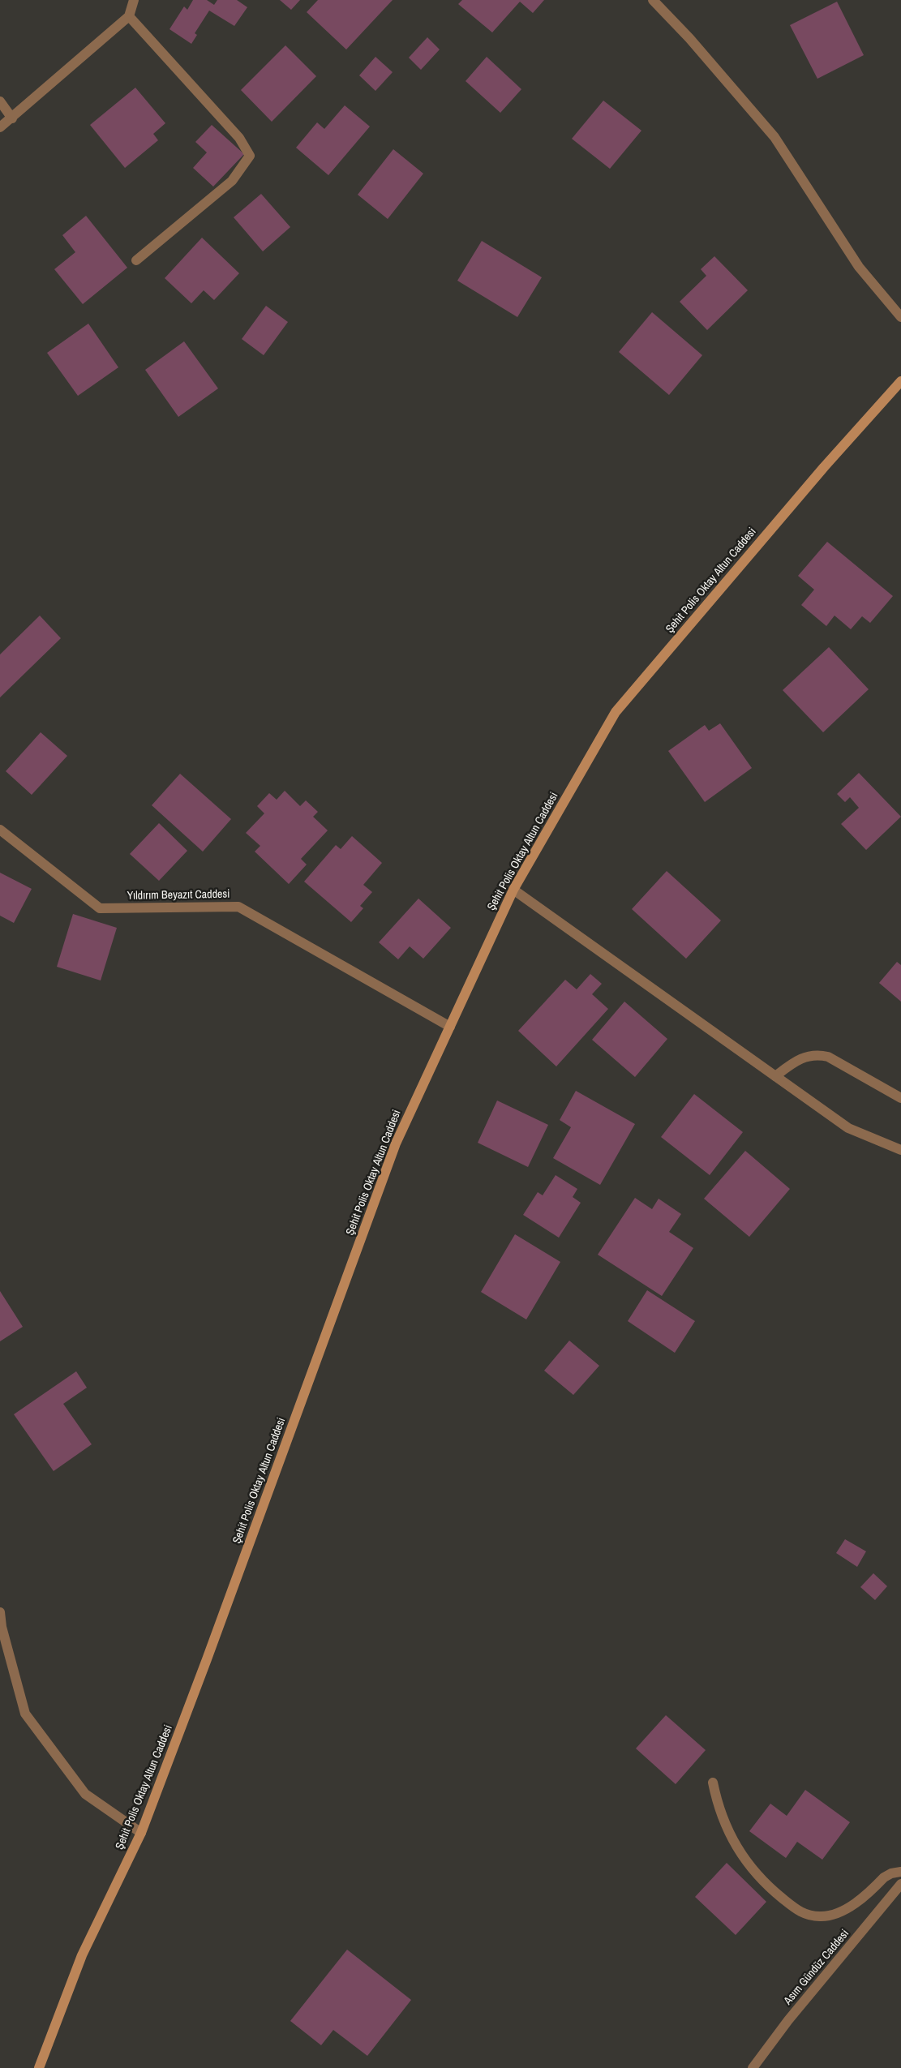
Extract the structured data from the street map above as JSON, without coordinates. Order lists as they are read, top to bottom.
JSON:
{
  "streets": {
    "street": ["Şehit Polis Oktay Altun Caddesi", "Yıldırım Beyazıt Caddesi", "Asım Gündüz Caddesi"]
  },
  "crossings": [
    ["Şehit Polis Oktay Altun Caddesi", "Yıldırım Beyazıt Caddesi"]
  ]
}
